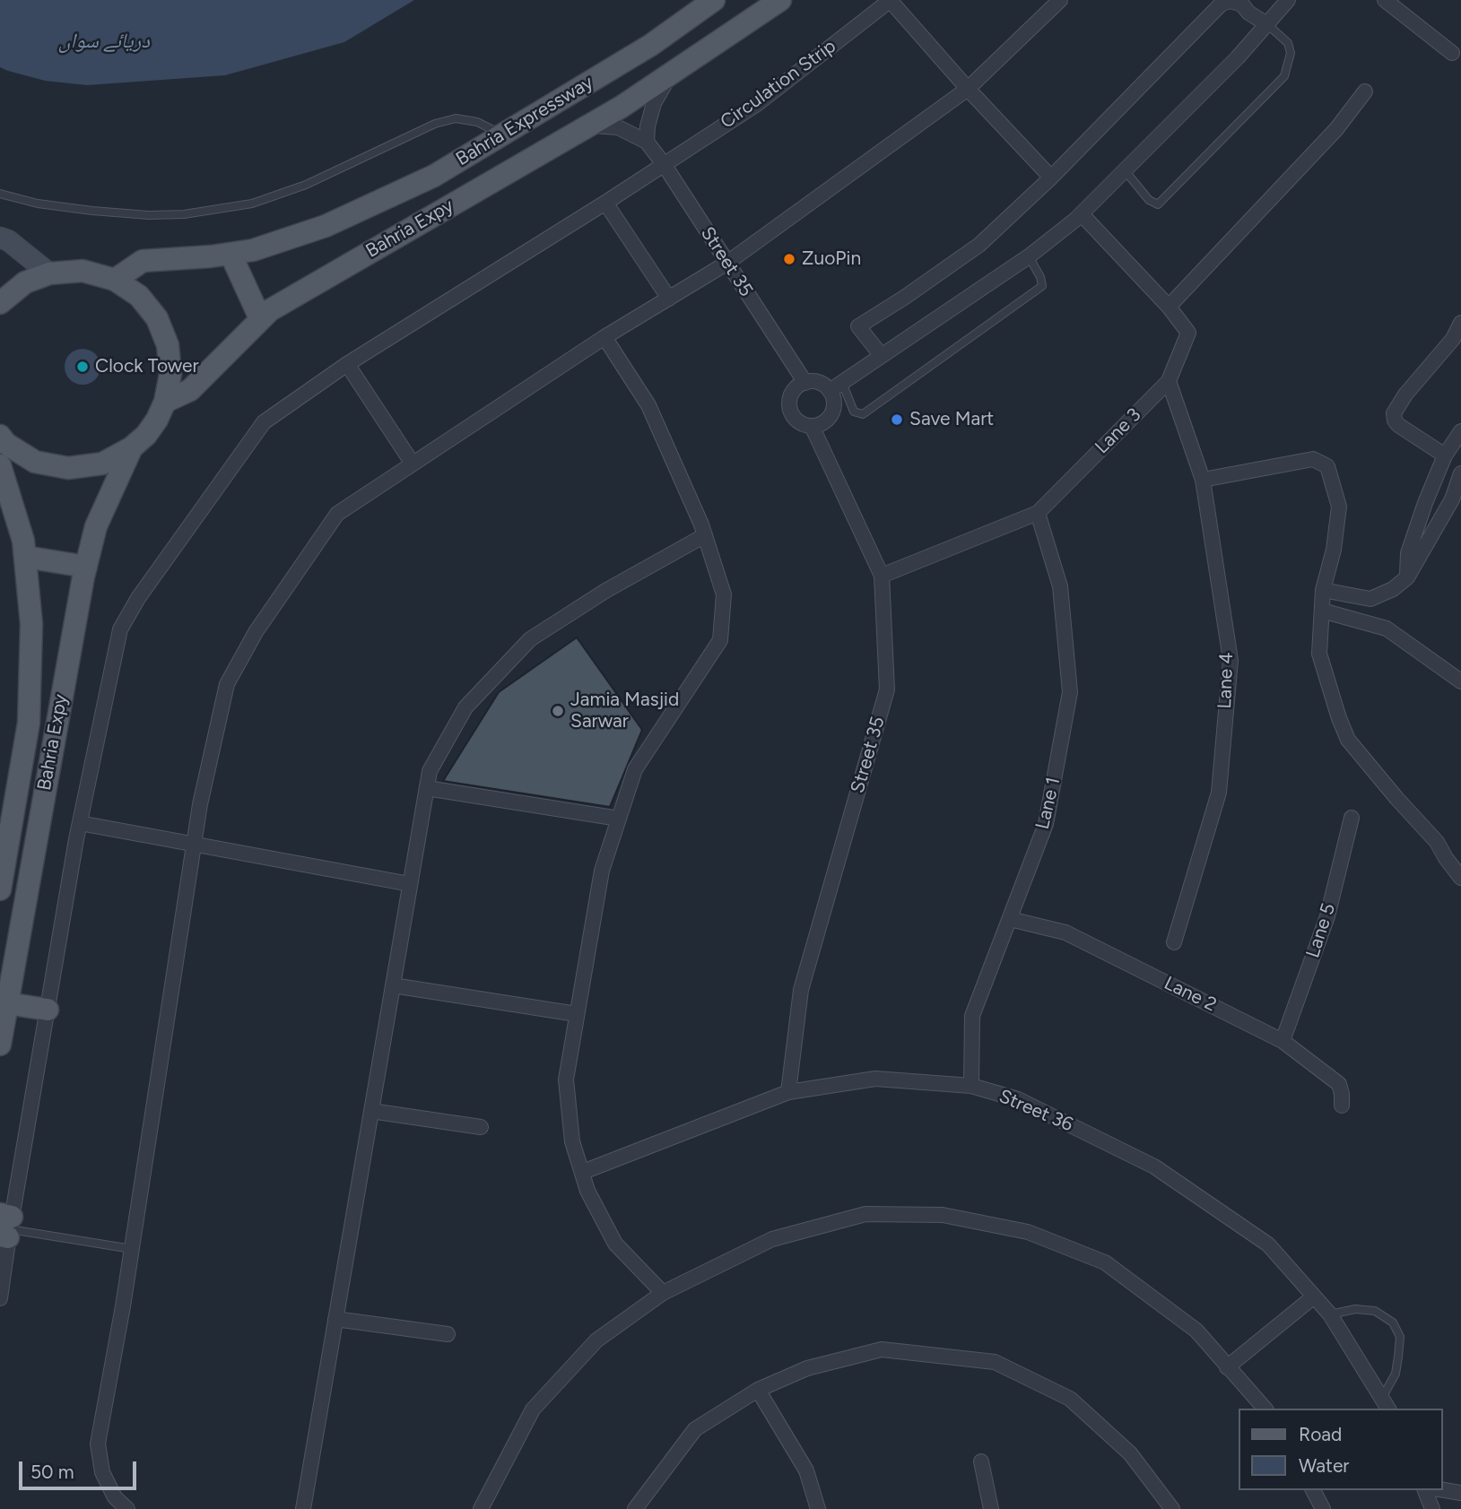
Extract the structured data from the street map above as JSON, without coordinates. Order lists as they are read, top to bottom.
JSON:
{
  "streets": {
    "main road": ["Bahria Expressway", "Bahria Expy"],
    "street": [
      "Circulation Strip",
      "Street 35",
      "Lane 3",
      "Lane 4",
      "Lane 1",
      "Lane 5",
      "Lane 2",
      "Street 36"
    ]
  },
  "crossings": [
    ["Circulation Strip", "Street 35"],
    ["Street 35", "Lane 3"],
    ["Street 35", "Street 36"],
    ["Lane 3", "Lane 4"],
    ["Lane 3", "Lane 1"],
    ["Lane 1", "Lane 2"],
    ["Lane 1", "Street 36"],
    ["Lane 5", "Lane 2"]
  ],
  "water": ["دریائے سواں"],
  "places": [
    "ZuoPin",
    "Clock Tower",
    "Save Mart",
    "Jamia Masjid Sarwar"
  ],
  "legend": ["Road", "Water"],
  "scale_bar": "50 m"
}
